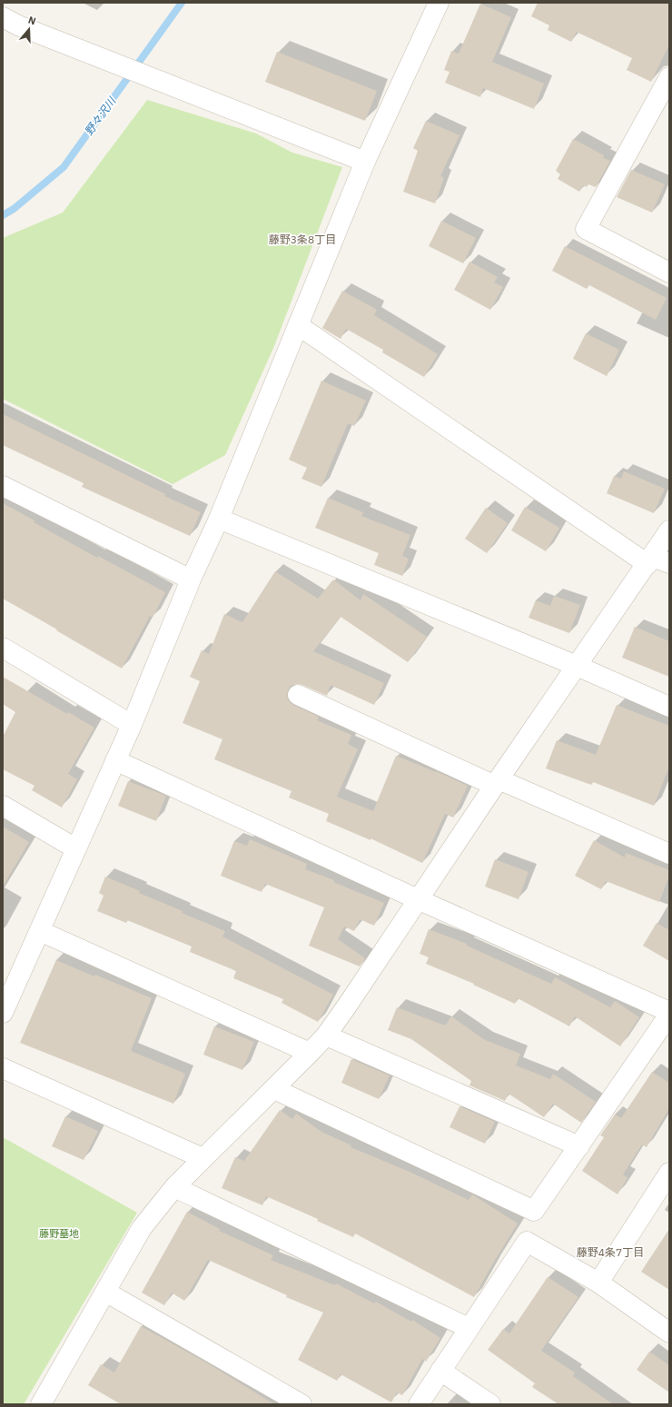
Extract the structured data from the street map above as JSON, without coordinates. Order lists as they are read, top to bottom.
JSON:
{
  "districts": ["藤野3条8丁目", "藤野4条7丁目"],
  "water": ["野々沢川"],
  "parks": ["藤野墓地"],
  "north": "top"
}
